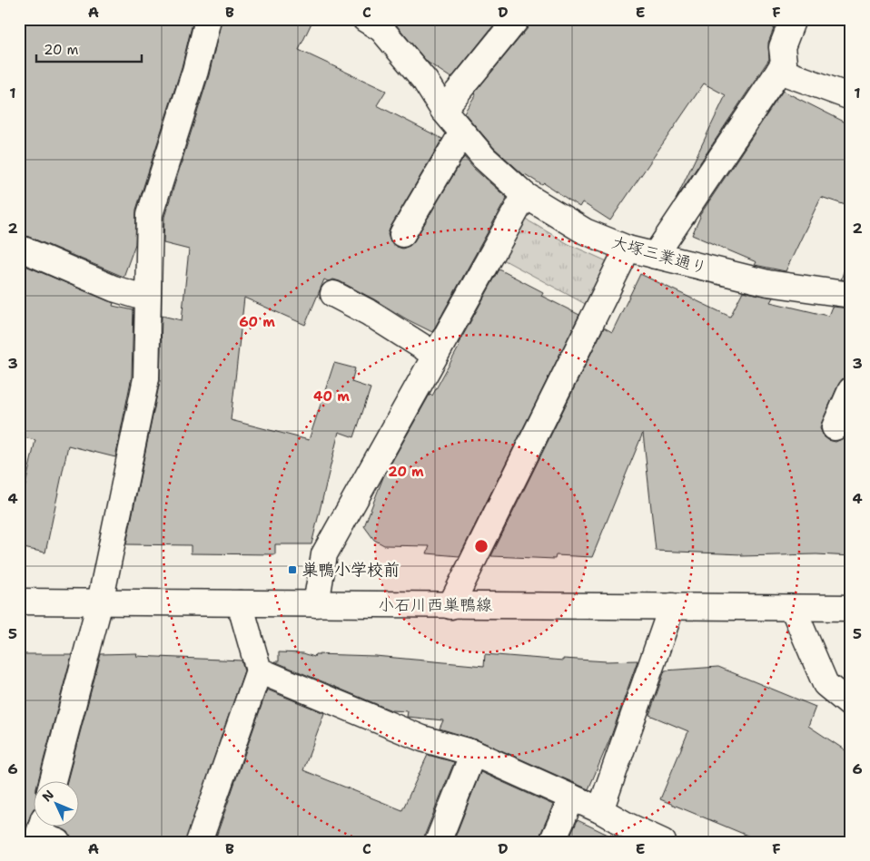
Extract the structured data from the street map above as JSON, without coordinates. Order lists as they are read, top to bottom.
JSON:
{
  "streets": {
    "street": ["大塚三業通り", "小石川西巣鴨線"]
  },
  "places": {
    "transit": ["巣鴨小学校前"]
  },
  "scale_bar": "20 m",
  "north": "top left",
  "grid": {
    "columns": [
      "A",
      "B",
      "C",
      "D",
      "E",
      "F"
    ],
    "rows": [
      "1",
      "2",
      "3",
      "4",
      "5",
      "6"
    ]
  },
  "rings": ["60 m", "40 m", "20 m"]
}
